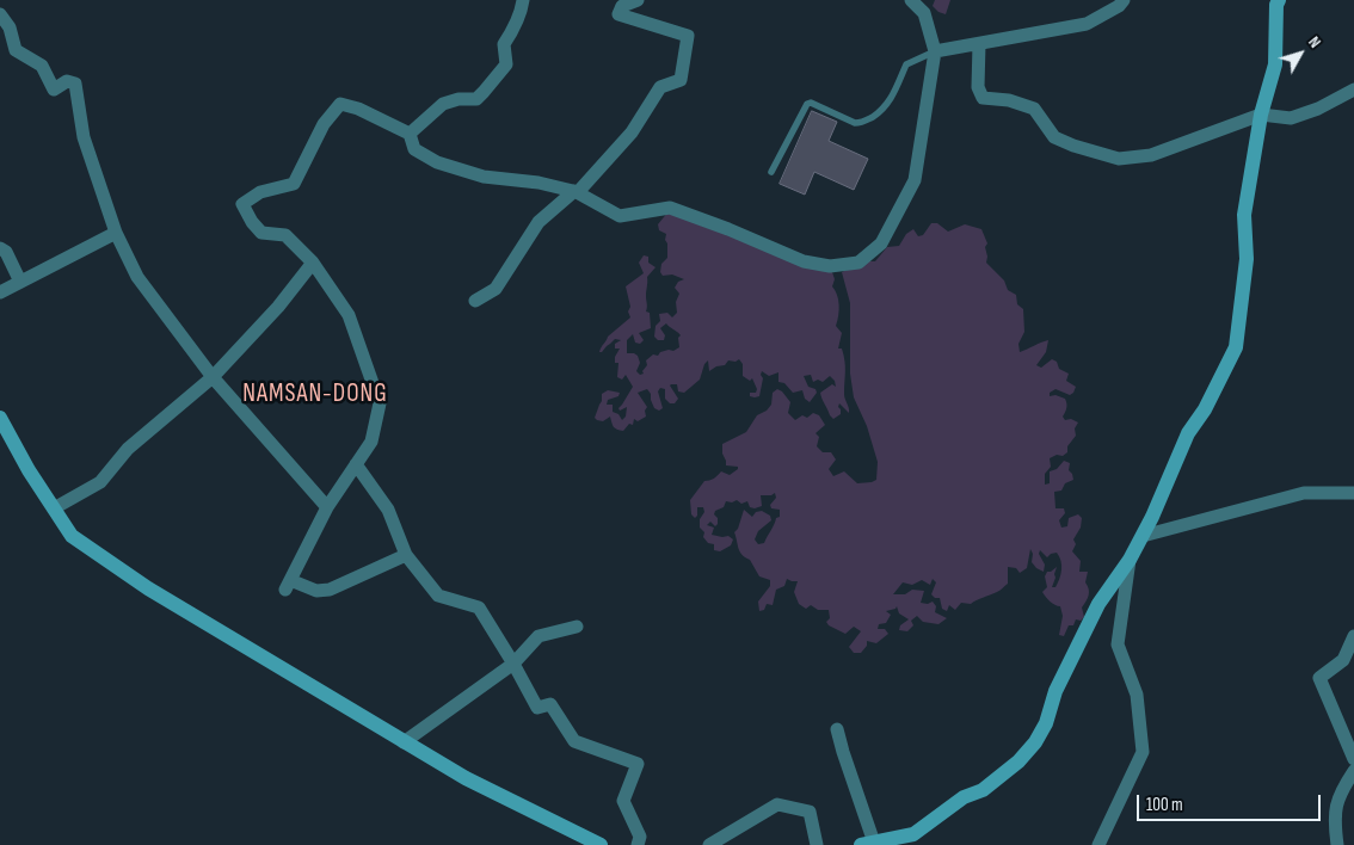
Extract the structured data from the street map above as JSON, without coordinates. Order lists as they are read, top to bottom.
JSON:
{
  "districts": ["NAMSAN-DONG"],
  "scale_bar": "100 m",
  "north": "top right"
}
